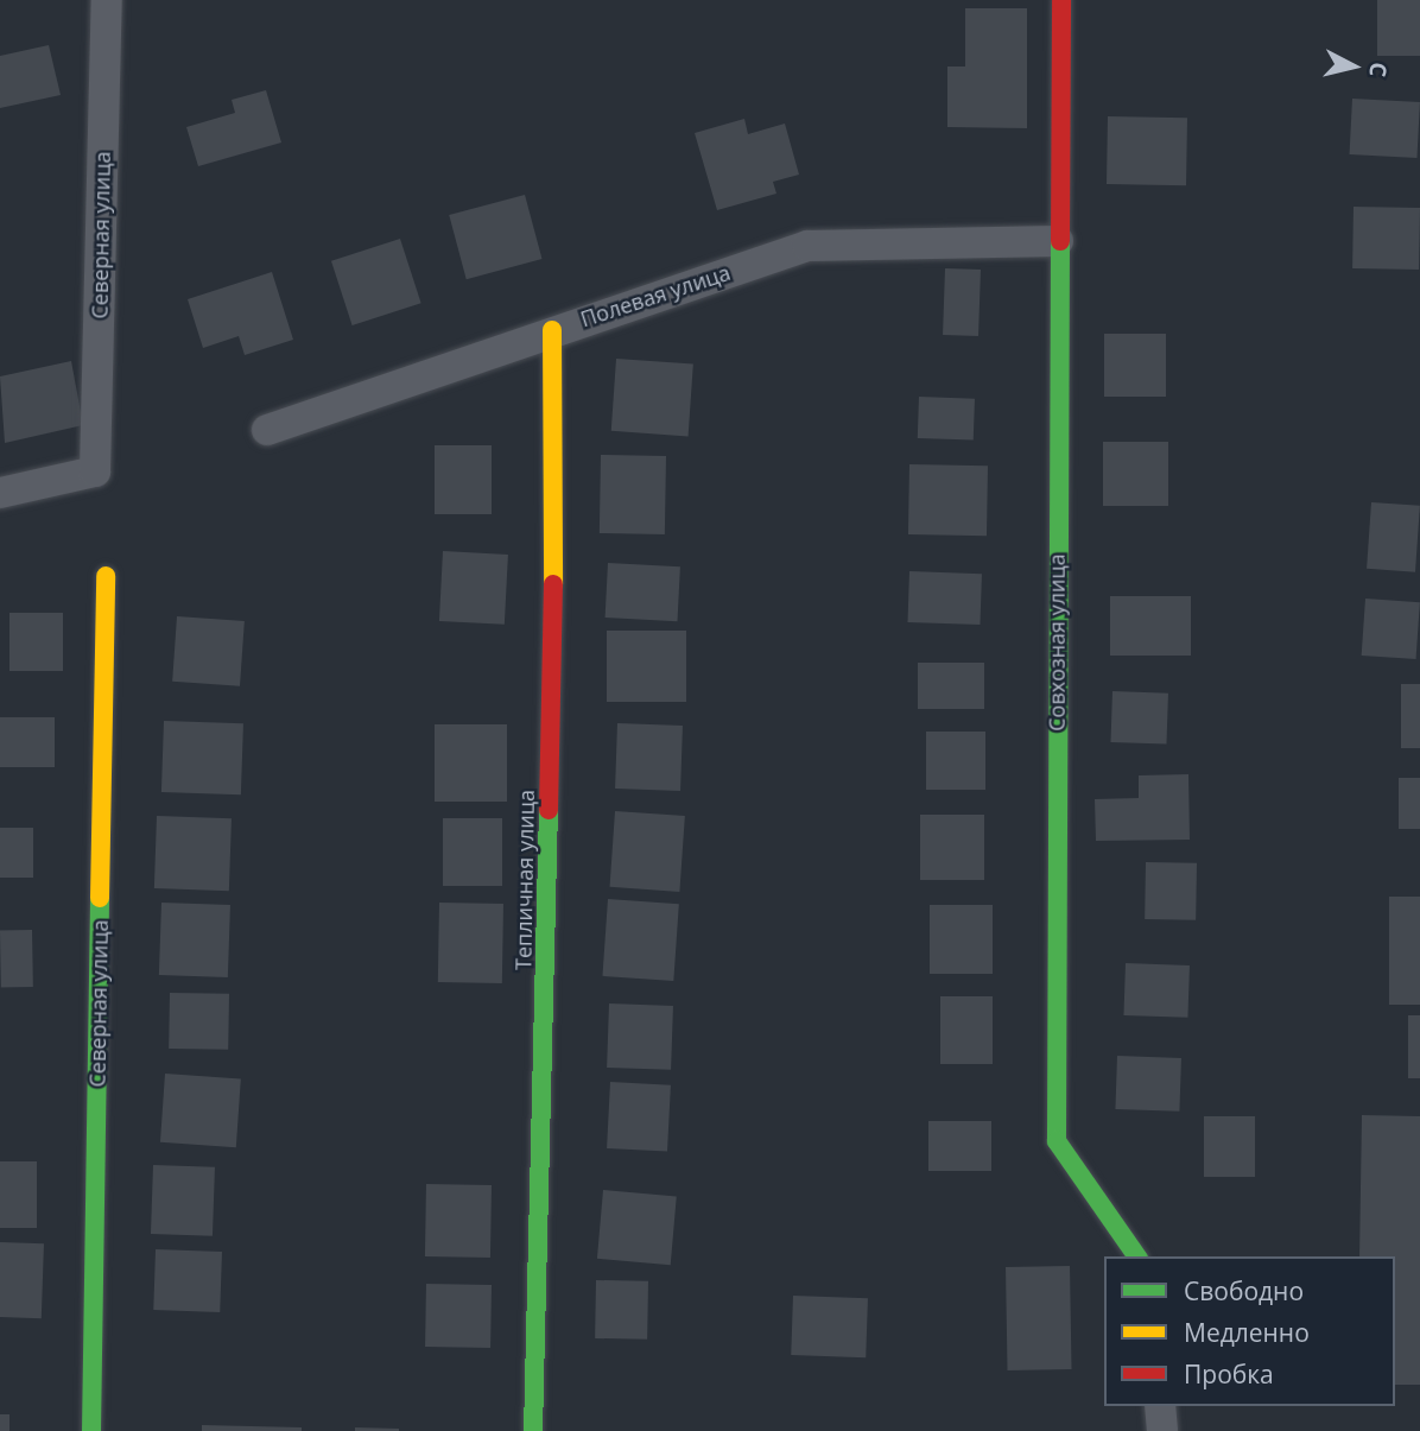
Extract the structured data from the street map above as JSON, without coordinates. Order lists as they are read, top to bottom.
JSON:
{
  "streets": {
    "street": [
      "Северная улица",
      "Полевая улица",
      "Совхозная улица",
      "Тепличная улица"
    ]
  },
  "crossings": [
    ["Полевая улица", "Совхозная улица"],
    ["Полевая улица", "Тепличная улица"]
  ],
  "legend": ["Свободно", "Медленно", "Пробка"],
  "north": "right"
}
